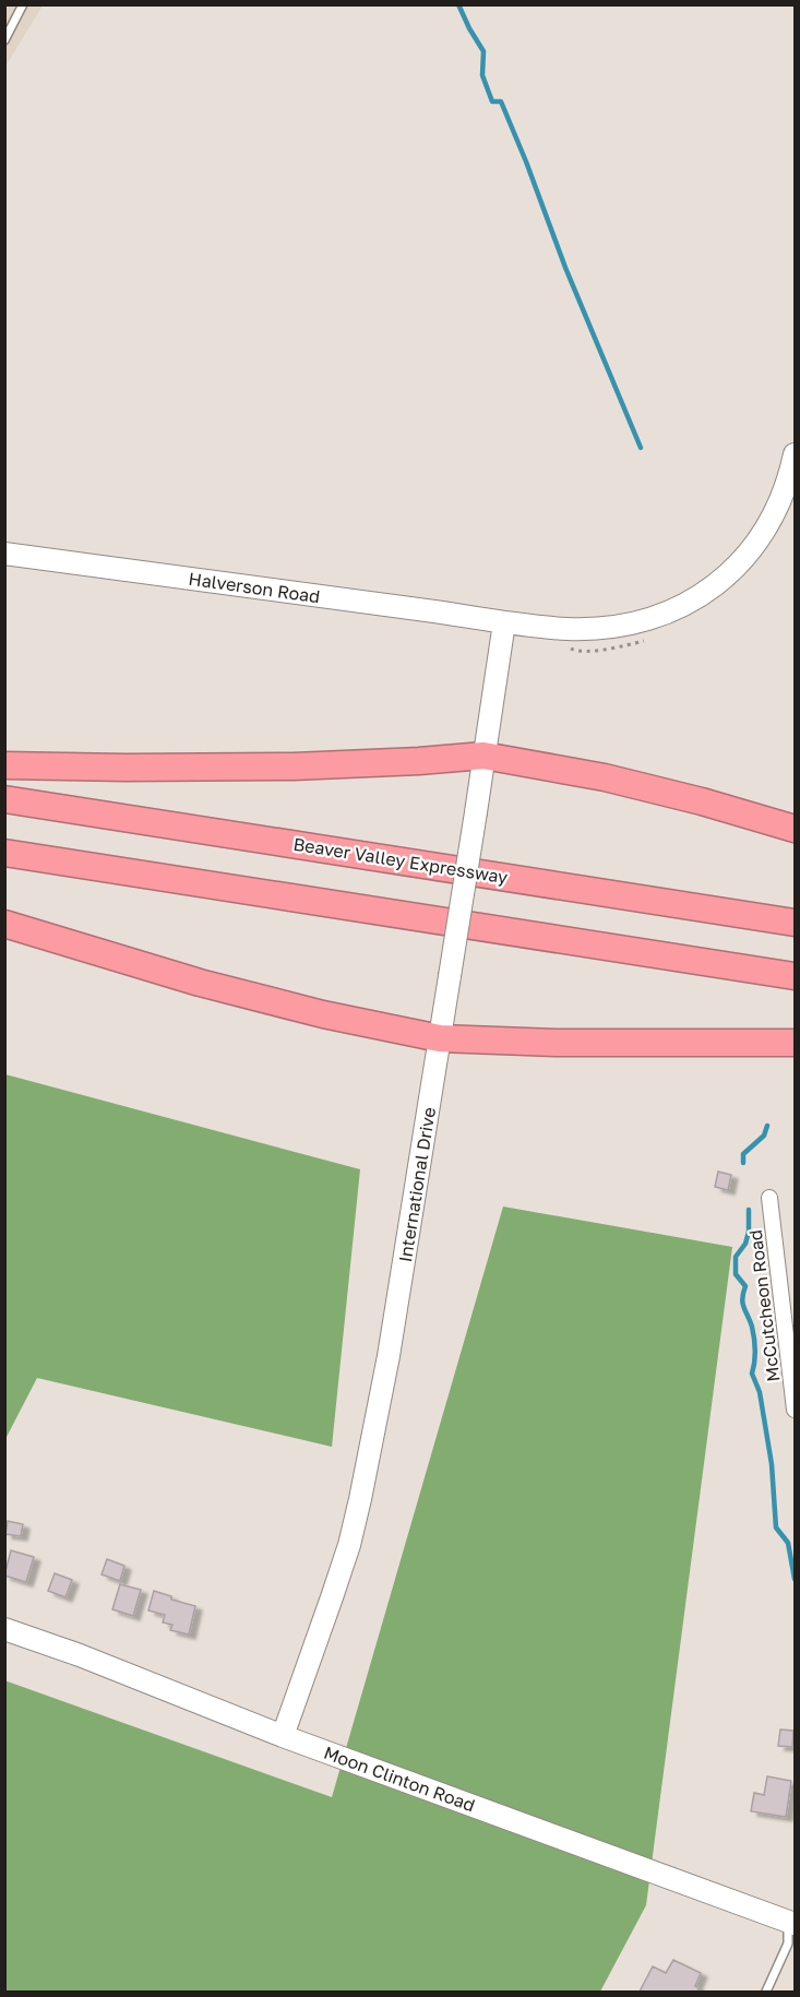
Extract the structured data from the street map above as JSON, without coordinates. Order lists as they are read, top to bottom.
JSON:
{
  "streets": {
    "highway": ["Beaver Valley Expressway"],
    "street": [
      "Halverson Road",
      "International Drive",
      "McCutcheon Road",
      "Moon Clinton Road"
    ]
  },
  "crossings": [
    ["Halverson Road", "International Drive"],
    ["International Drive", "Moon Clinton Road"]
  ]
}
